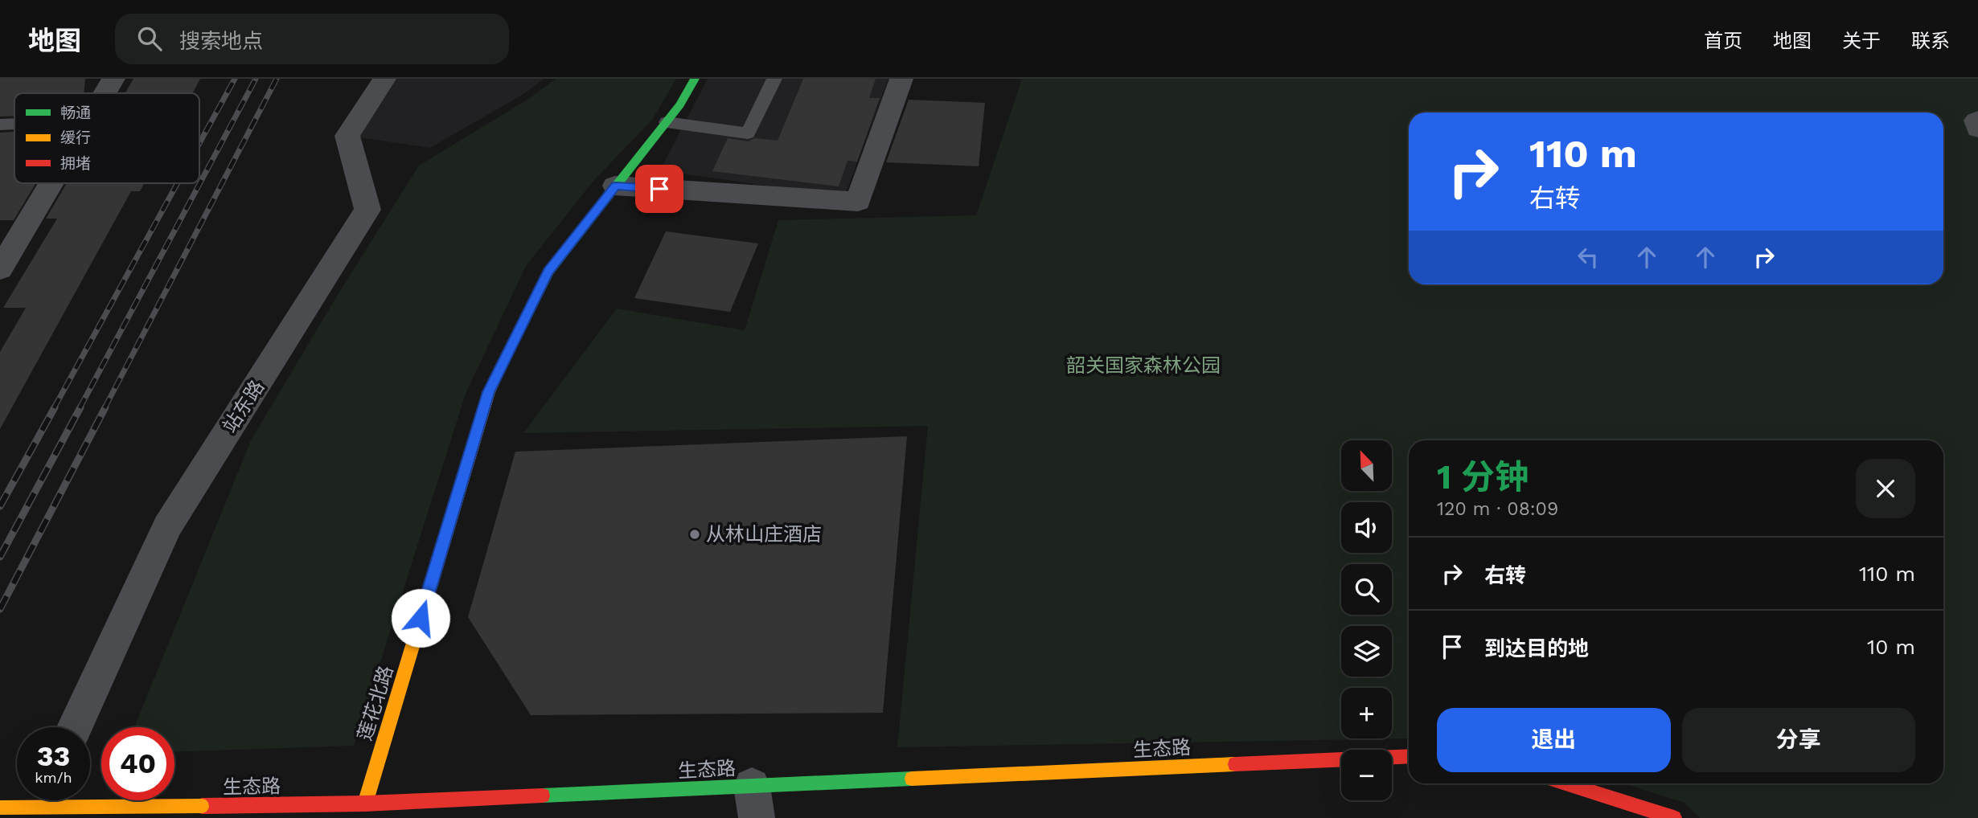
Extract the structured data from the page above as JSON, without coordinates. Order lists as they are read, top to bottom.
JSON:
{
  "streets": {
    "street": ["站东路", "莲花北路", "生态路"]
  },
  "crossings": [
    ["莲花北路", "生态路"]
  ],
  "parks": ["韶关国家森林公园"],
  "places": ["从林山庄酒店"],
  "legend": ["畅通", "缓行", "拥堵"],
  "north": "top left",
  "page": {
    "header": "地图",
    "search": "搜索地点",
    "nav": [
      "首页",
      "地图",
      "关于",
      "联系"
    ],
    "turn": ["110 m", "右转"],
    "map_buttons": ["+", "−"],
    "heading": ["1 分钟", "120 m · 08:09"],
    "list": [
      {
        "name": "右转",
        "value": "110 m"
      },
      {
        "name": "到达目的地",
        "value": "10 m"
      }
    ],
    "buttons": ["退出", "分享"],
    "speed": "33 km/h",
    "limit": "40"
  }
}
